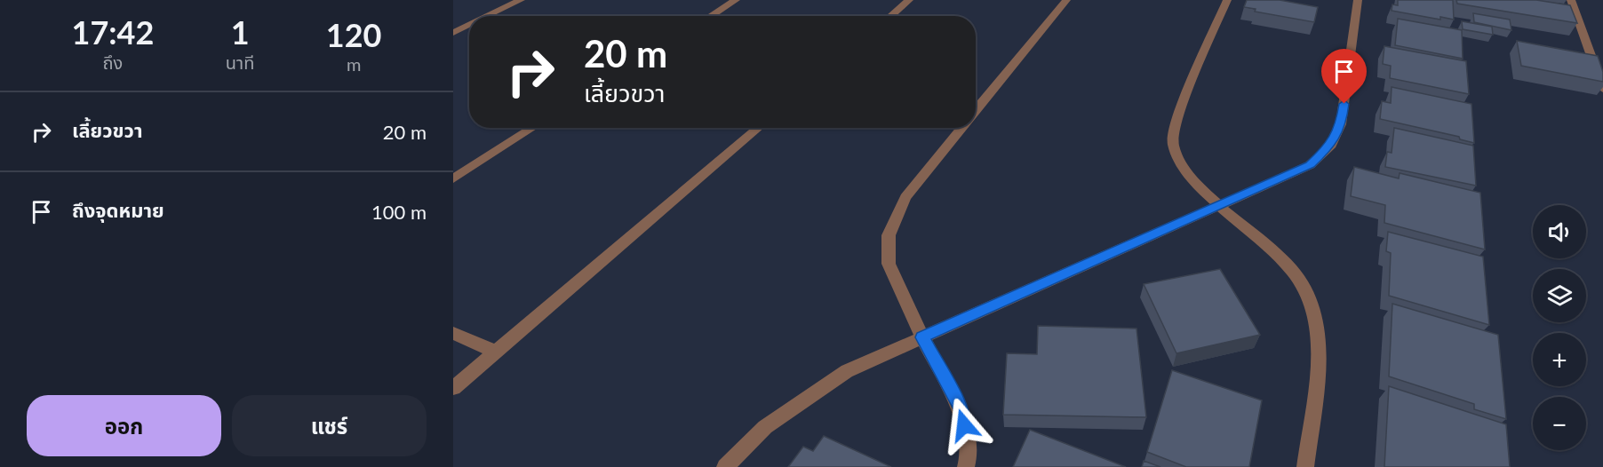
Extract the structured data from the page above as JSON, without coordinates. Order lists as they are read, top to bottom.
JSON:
{
  "page": {
    "eta": [
      "17:42",
      "ถึง",
      "1",
      "นาที",
      "120",
      "m"
    ],
    "turn": ["20 m", "เลี้ยวขวา"],
    "list": [
      {
        "name": "เลี้ยวขวา",
        "value": "20 m"
      },
      {
        "name": "ถึงจุดหมาย",
        "value": "100 m"
      }
    ],
    "map_buttons": ["+", "−"],
    "buttons": ["ออก", "แชร์"]
  }
}
